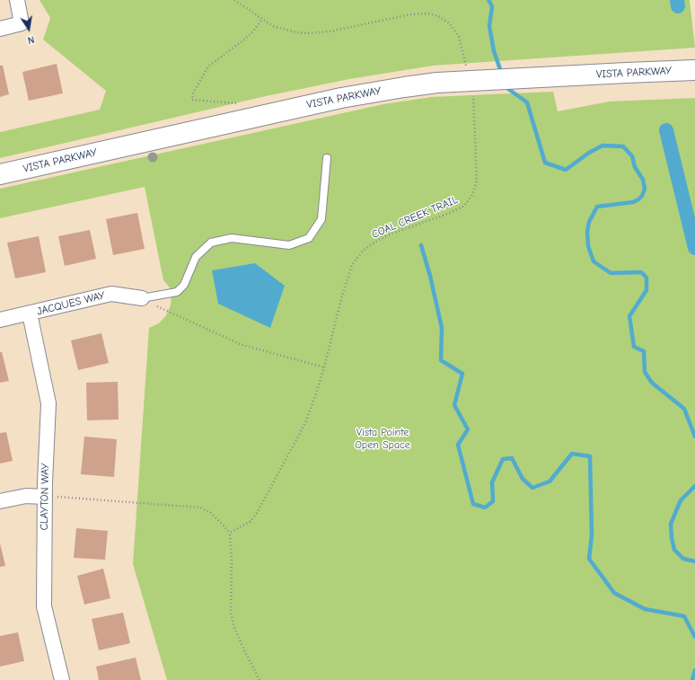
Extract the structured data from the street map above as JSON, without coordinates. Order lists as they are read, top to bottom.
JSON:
{
  "streets": {
    "street": ["VISTA PARKWAY", "JACQUES WAY", "CLAYTON WAY"],
    "path": ["COAL CREEK TRAIL"]
  },
  "crossings": [
    ["JACQUES WAY", "CLAYTON WAY"]
  ],
  "parks": ["Vista Pointe Open Space"],
  "north": "bottom"
}
